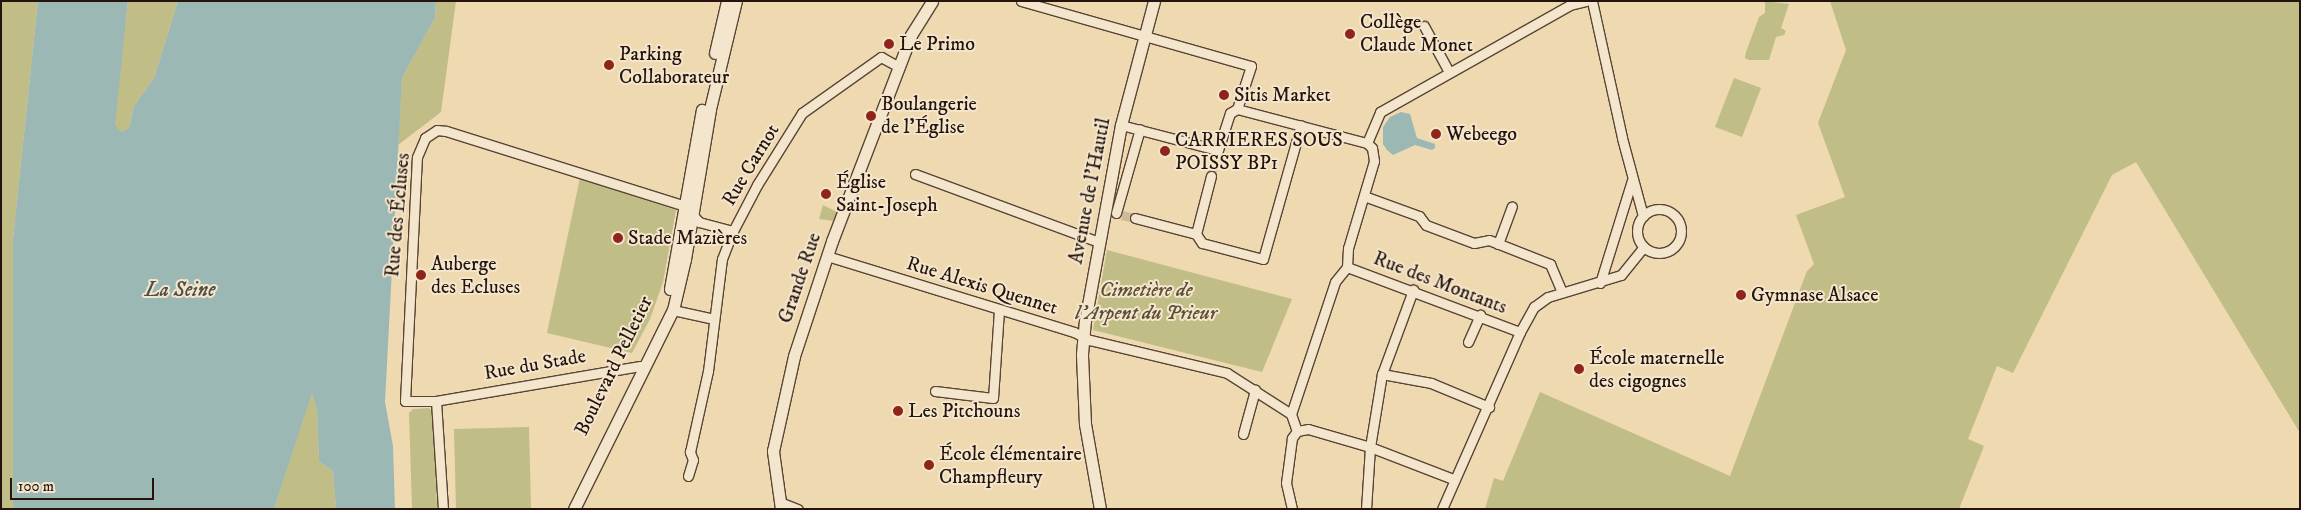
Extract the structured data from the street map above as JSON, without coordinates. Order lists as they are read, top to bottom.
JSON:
{
  "streets": {
    "main road": ["Avenue de l'Hautil", "Grande Rue", "Boulevard Pelletier"],
    "street": [
      "Rue Carnot",
      "Rue des Écluses",
      "Rue des Montants",
      "Rue Alexis Quennet",
      "Rue du Stade"
    ]
  },
  "crossings": [
    ["Rue Carnot", "Rue des Écluses"],
    ["Rue Carnot", "Grande Rue"],
    ["Avenue de l'Hautil", "Rue Alexis Quennet"],
    ["Rue des Écluses", "Rue du Stade"],
    ["Rue des Écluses", "Boulevard Pelletier"],
    ["Grande Rue", "Rue Alexis Quennet"],
    ["Rue du Stade", "Boulevard Pelletier"]
  ],
  "water": ["La Seine"],
  "parks": ["Cimetière de l'Arpent du Prieur"],
  "places": [
    "Collège Claude Monet",
    "Le Primo",
    "Parking Collaborateur",
    "Sitis Market",
    "Boulangerie de l'Église",
    "Webeego",
    "CARRIERES SOUS POISSY BP1",
    "Église Saint-Joseph",
    "Stade Mazières",
    "Auberge des Ecluses",
    "Gymnase Alsace",
    "École maternelle des cigognes",
    "Les Pitchouns",
    "École élémentaire Champfleury"
  ],
  "scale_bar": "100 m"
}
